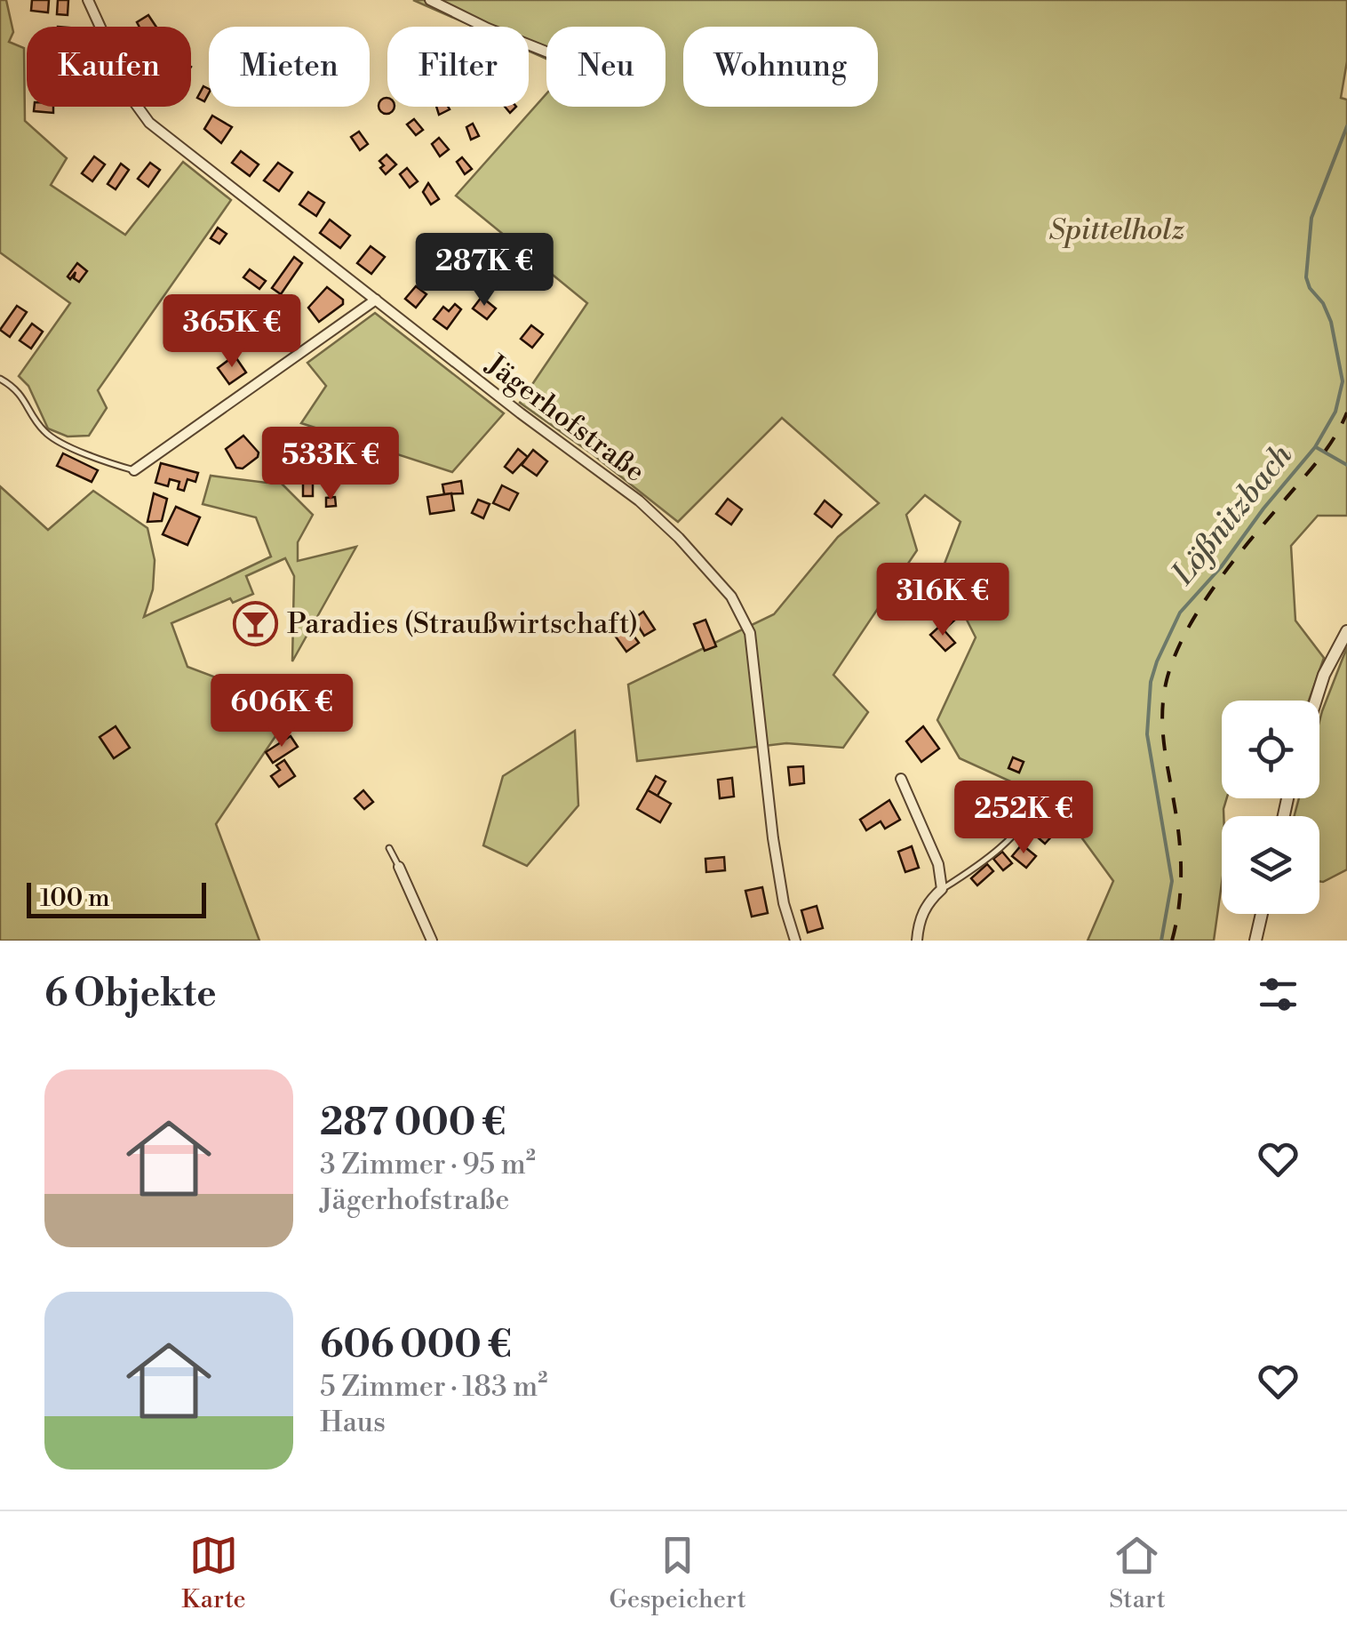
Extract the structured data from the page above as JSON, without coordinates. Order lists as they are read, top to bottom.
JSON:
{
  "streets": {
    "street": ["Jägerhofstraße"]
  },
  "water": ["Lößnitzbach"],
  "parks": ["Spittelholz"],
  "places": {
    "bar": ["Paradies (Straußwirtschaft)"]
  },
  "scale_bar": "100 m",
  "page": {
    "chip": [
      "Kaufen",
      "Mieten",
      "Filter",
      "Neu",
      "Wohnung"
    ],
    "price": [
      "287K €",
      "365K €",
      "533K €",
      "316K €",
      "606K €",
      "252K €"
    ],
    "scale": "100 m",
    "heading": "6 Objekte",
    "list": [
      {
        "name": "287 000 €",
        "note": "3 Zimmer · 95 m² · Jägerhofstraße"
      },
      {
        "name": "606 000 €",
        "note": "5 Zimmer · 183 m² · Haus"
      }
    ],
    "tabs": ["Karte", "Gespeichert", "Start"]
  }
}
